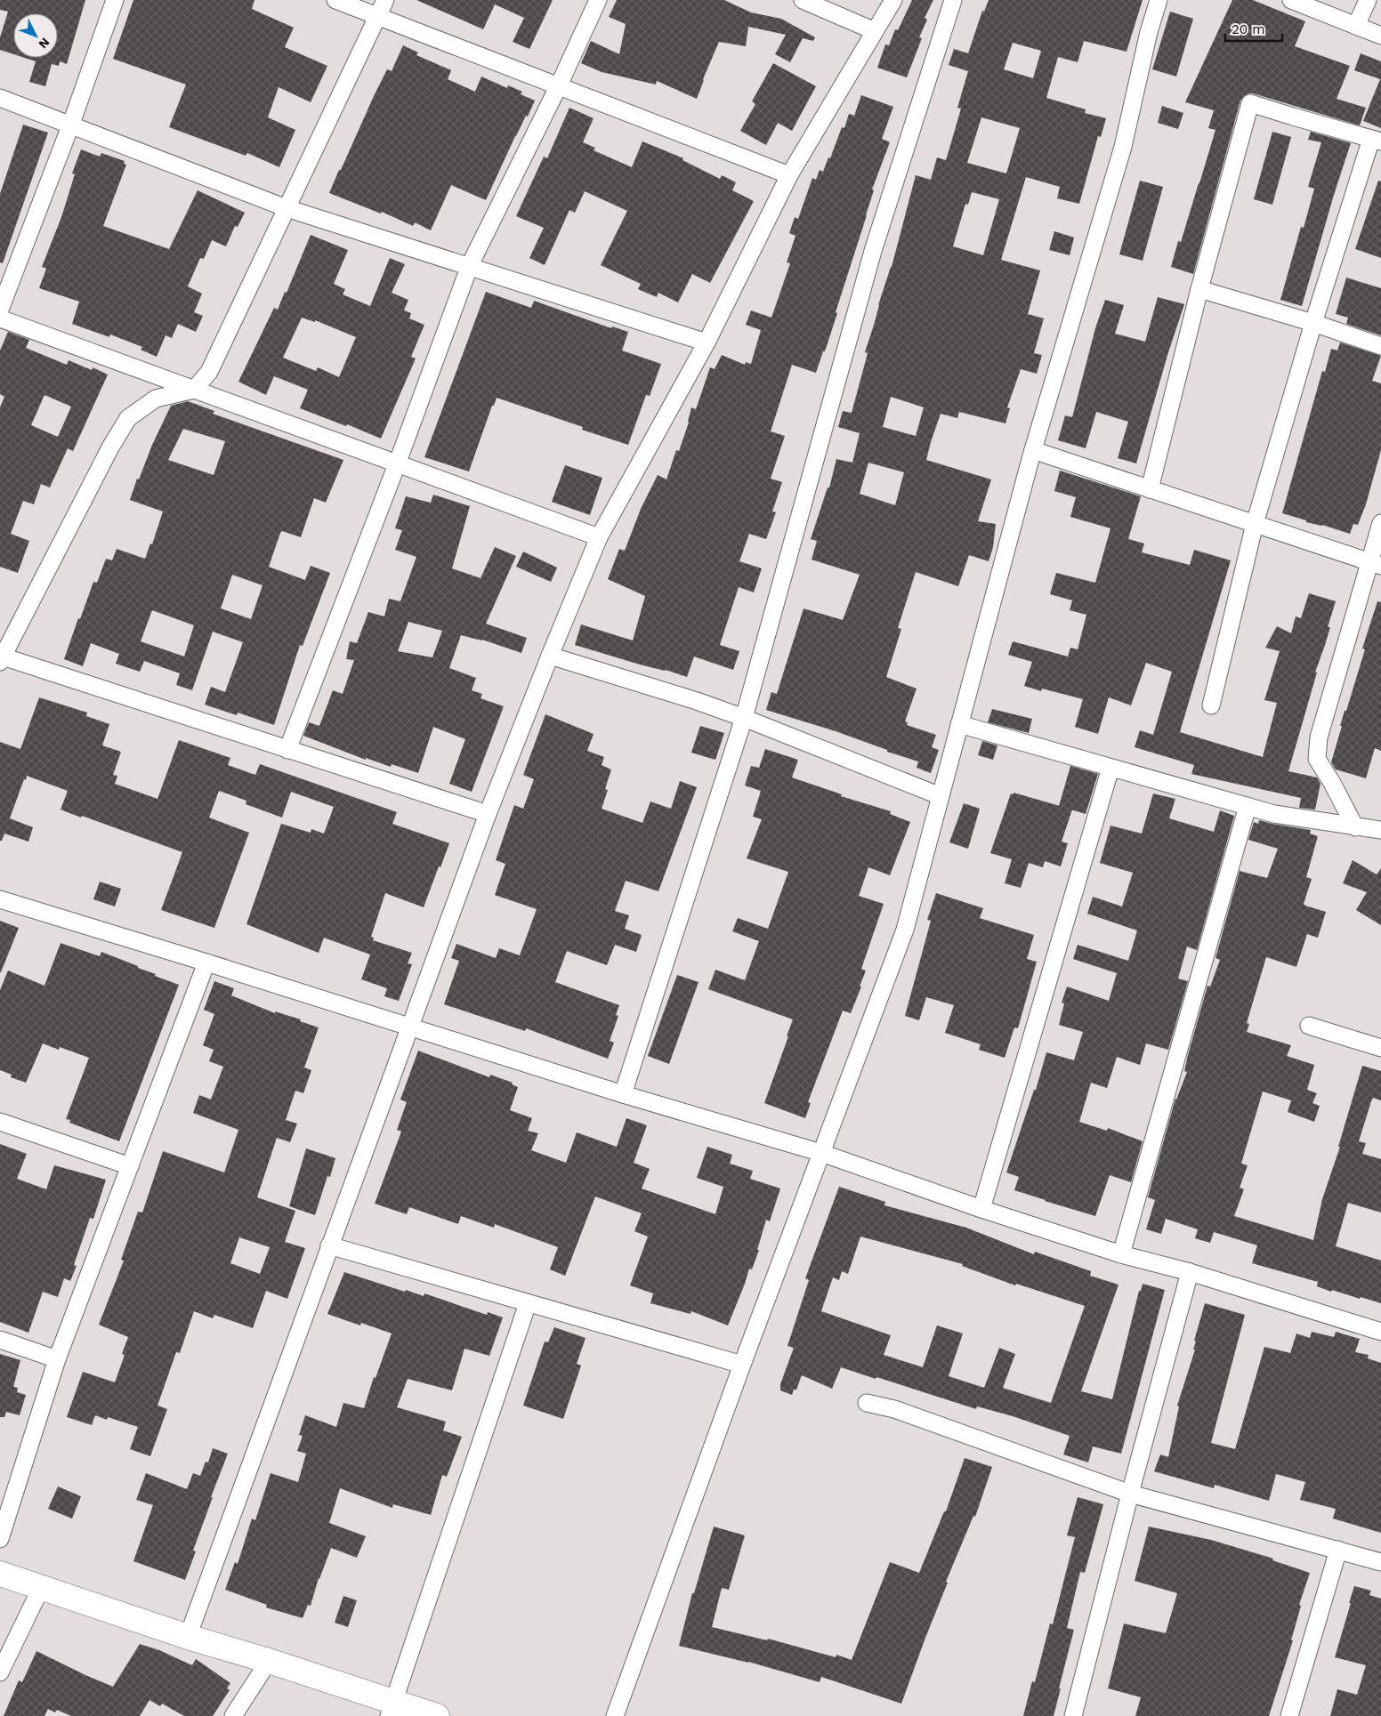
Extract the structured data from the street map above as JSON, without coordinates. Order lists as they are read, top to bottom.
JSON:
{
  "scale_bar": "20 m",
  "north": "bottom right"
}
